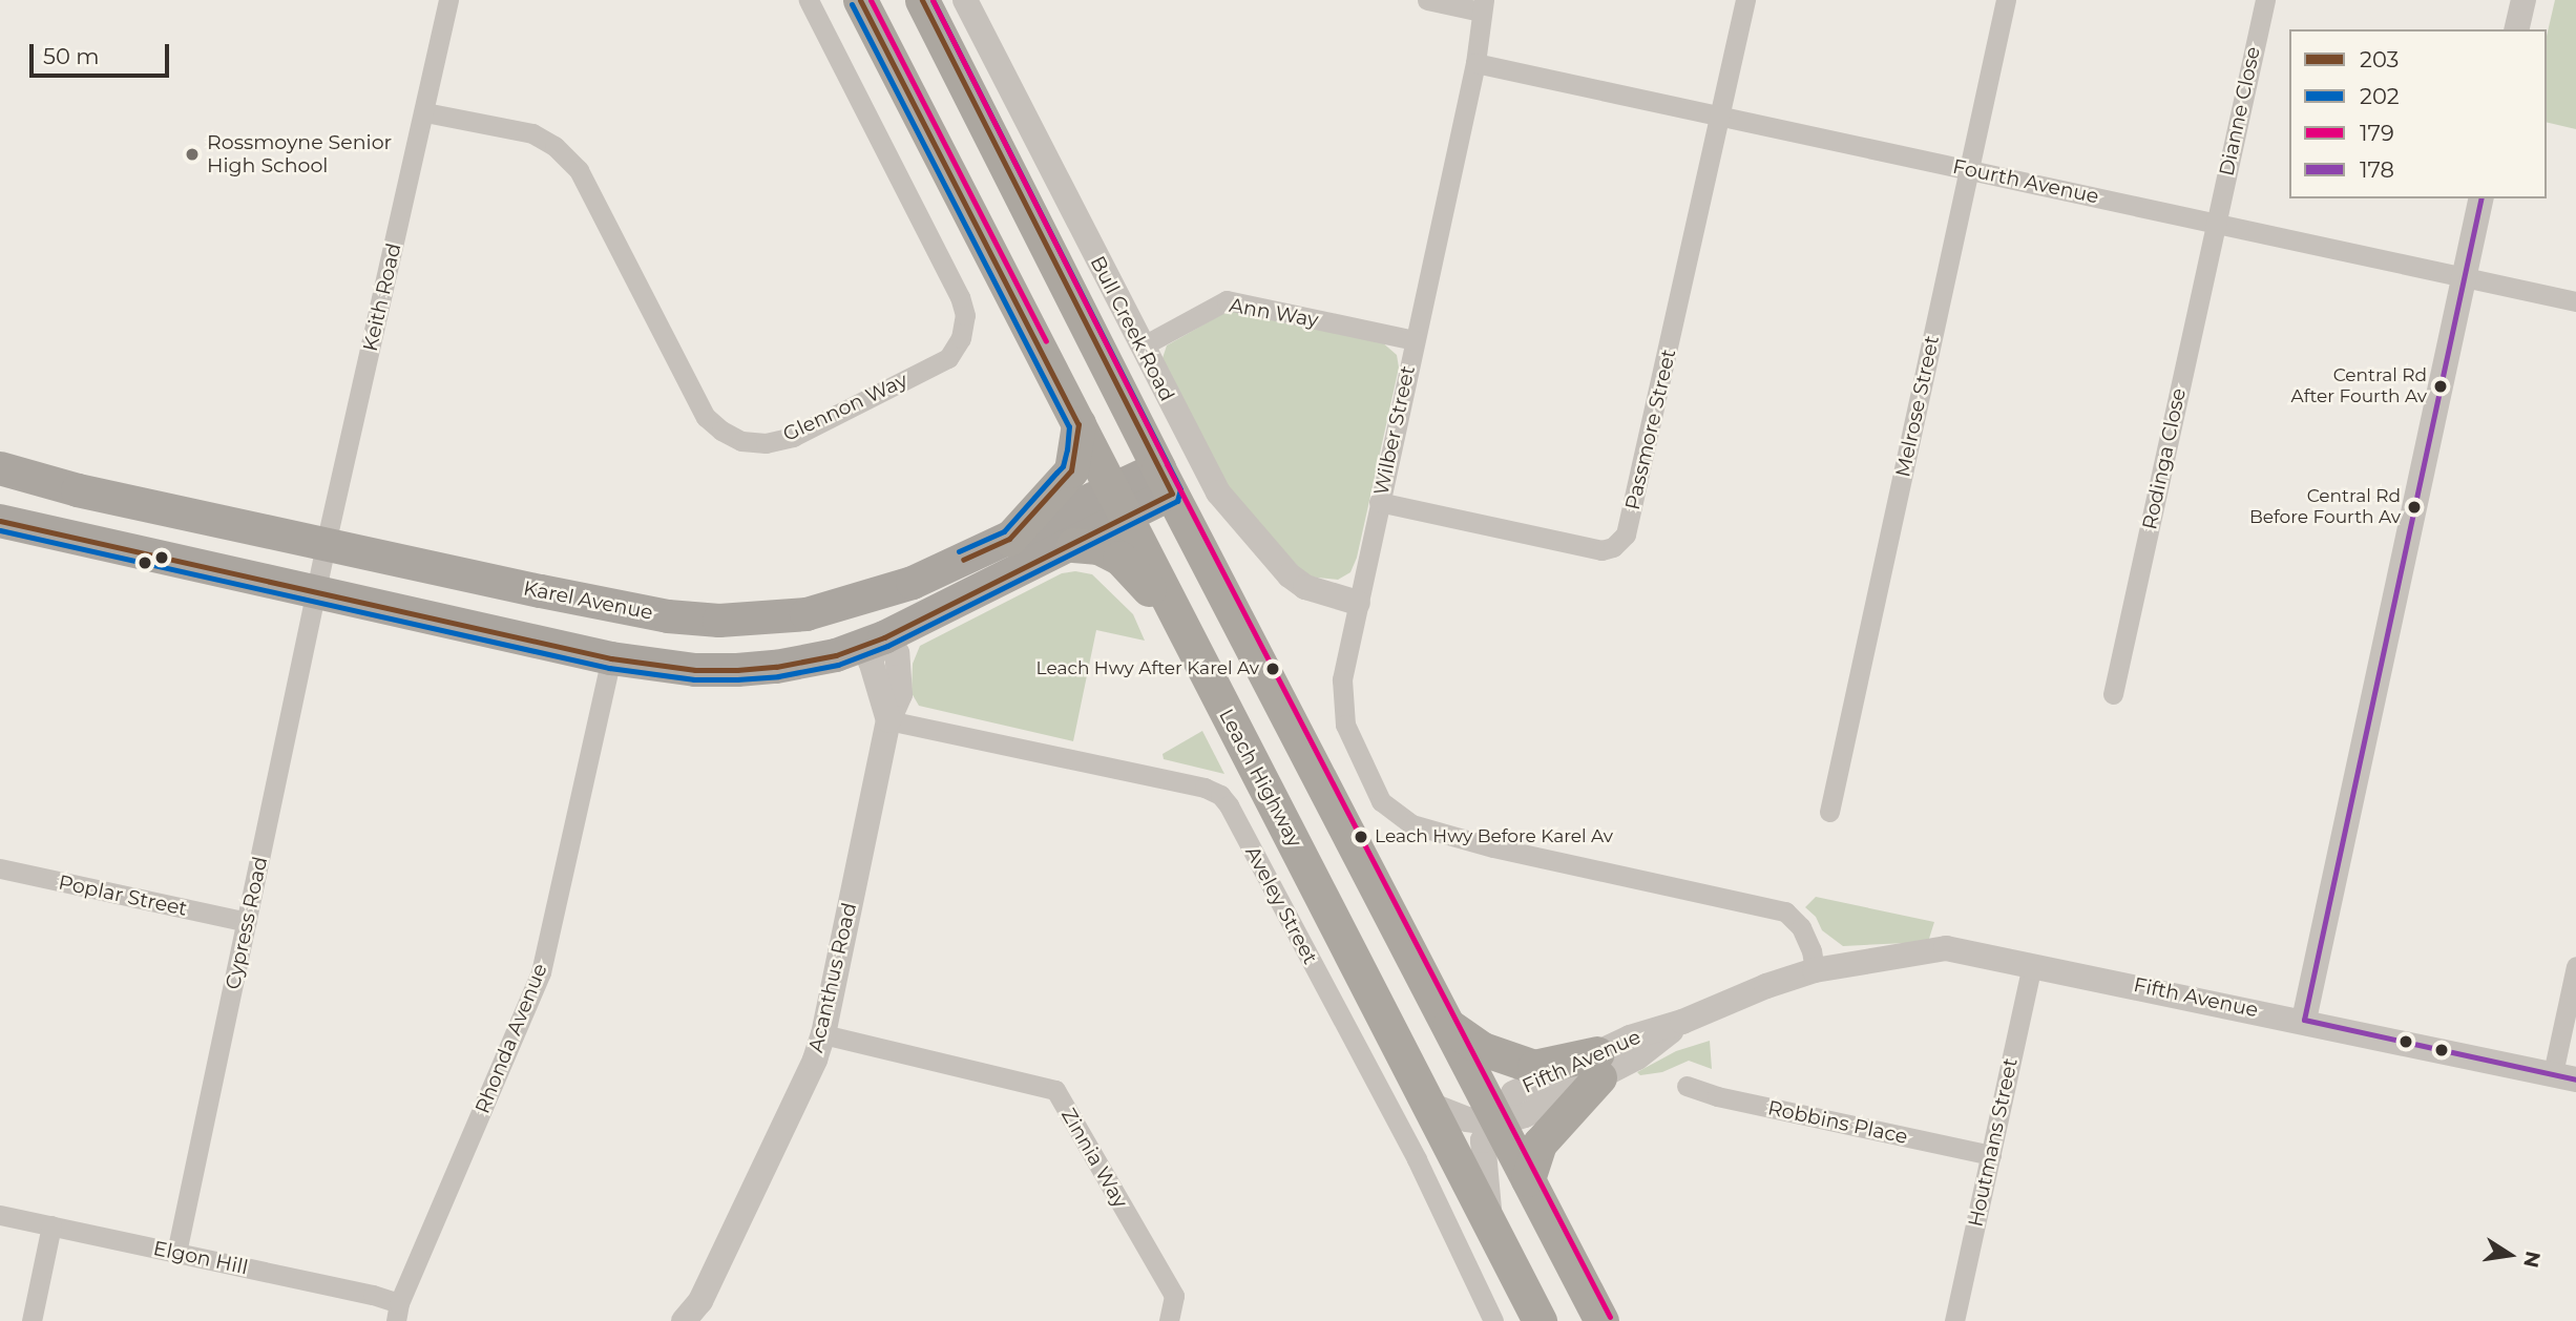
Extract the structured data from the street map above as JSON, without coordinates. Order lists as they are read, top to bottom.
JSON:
{
  "streets": {
    "highway": ["Leach Highway"],
    "main road": ["Karel Avenue"],
    "street": [
      "Dianne Close",
      "Fourth Avenue",
      "Keith Road",
      "Ann Way",
      "Bull Creek Road",
      "Melrose Street",
      "Glennon Way",
      "Passmore Street",
      "Wilber Street",
      "Rodinga Close",
      "Poplar Street",
      "Aveley Street",
      "Cypress Road",
      "Acanthus Road",
      "Fifth Avenue",
      "Rhonda Avenue",
      "Robbins Place",
      "Houtmans Street",
      "Zinnia Way",
      "Elgon Hill"
    ]
  },
  "crossings": [
    ["Dianne Close", "Fourth Avenue"],
    ["Dianne Close", "Rodinga Close"],
    ["Fourth Avenue", "Melrose Street"],
    ["Fourth Avenue", "Passmore Street"],
    ["Fourth Avenue", "Wilber Street"],
    ["Fourth Avenue", "Rodinga Close"],
    ["Keith Road", "Glennon Way"],
    ["Keith Road", "Karel Avenue"],
    ["Keith Road", "Cypress Road"],
    ["Ann Way", "Bull Creek Road"],
    ["Ann Way", "Wilber Street"],
    ["Bull Creek Road", "Wilber Street"],
    ["Passmore Street", "Wilber Street"],
    ["Wilber Street", "Fifth Avenue"],
    ["Karel Avenue", "Leach Highway"],
    ["Karel Avenue", "Cypress Road"],
    ["Karel Avenue", "Acanthus Road"],
    ["Karel Avenue", "Rhonda Avenue"],
    ["Leach Highway", "Fifth Avenue"],
    ["Poplar Street", "Cypress Road"],
    ["Aveley Street", "Acanthus Road"],
    ["Cypress Road", "Elgon Hill"],
    ["Acanthus Road", "Zinnia Way"],
    ["Fifth Avenue", "Houtmans Street"],
    ["Rhonda Avenue", "Elgon Hill"],
    ["Robbins Place", "Houtmans Street"]
  ],
  "places": [
    "Rossmoyne Senior High School",
    "Central Rd After Fourth Av",
    "Central Rd Before Fourth Av",
    "Leach Hwy After Karel Av",
    "Leach Hwy Before Karel Av"
  ],
  "lines": [
    "transit line 203",
    "transit line 202",
    "transit line 179",
    "transit line 178"
  ],
  "legend": [
    "203",
    "202",
    "179",
    "178"
  ],
  "scale_bar": "50 m",
  "north": "right"
}
